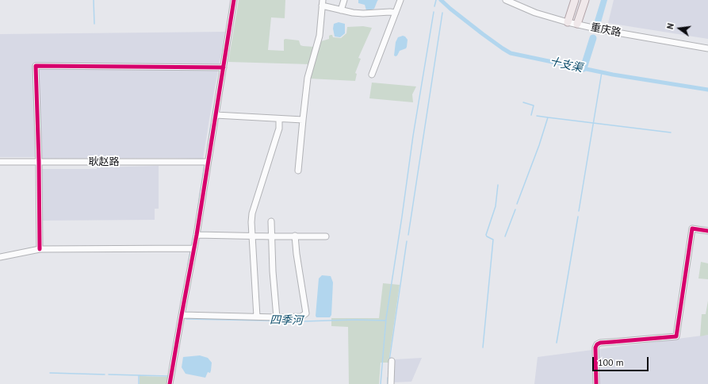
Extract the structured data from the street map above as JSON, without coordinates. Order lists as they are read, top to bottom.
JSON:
{
  "streets": {
    "street": ["重庆路", "耿赵路"]
  },
  "water": ["十支渠", "四季河"],
  "scale_bar": "100 m",
  "north": "left"
}
